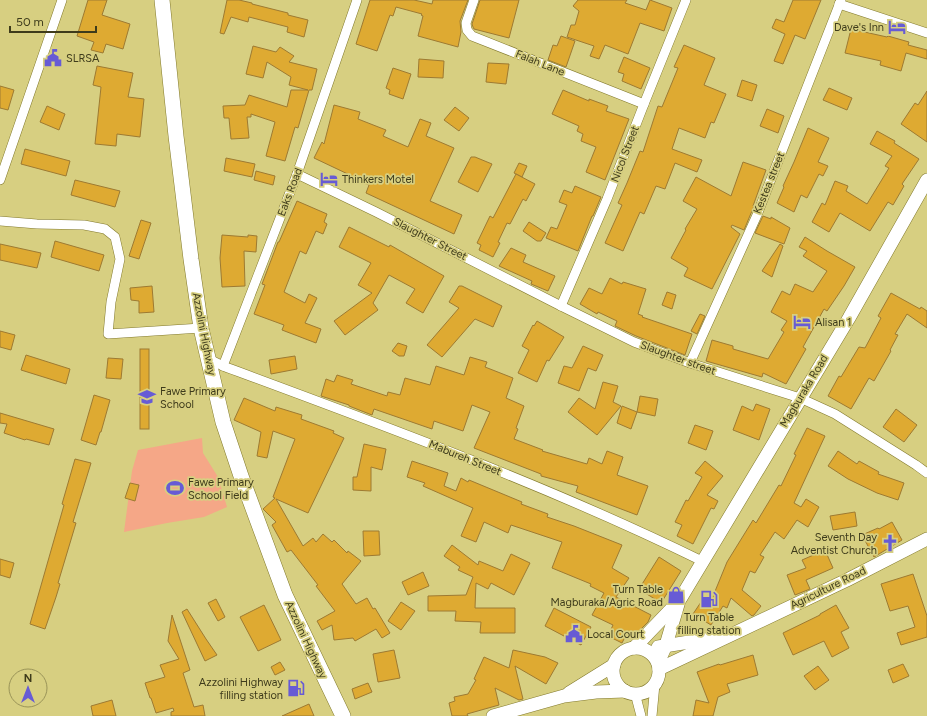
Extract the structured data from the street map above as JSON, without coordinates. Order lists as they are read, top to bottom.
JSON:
{
  "streets": {
    "main road": ["Azzolini Highway", "Magburaka Road", "Agriculture Road"],
    "street": [
      "Falah Lane",
      "Nicol Street",
      "Kestea street",
      "Eaks Road",
      "Slaughter Street",
      "Slaughter street",
      "Mabureh Street"
    ]
  },
  "crossings": [
    ["Falah Lane", "Nicol Street"],
    ["Nicol Street", "Slaughter Street"],
    ["Nicol Street", "Slaughter street"],
    ["Kestea street", "Slaughter street"],
    ["Eaks Road", "Slaughter Street"],
    ["Eaks Road", "Mabureh Street"],
    ["Slaughter Street", "Slaughter street"],
    ["Slaughter street", "Magburaka Road"],
    ["Magburaka Road", "Mabureh Street"],
    ["Magburaka Road", "Agriculture Road"]
  ],
  "places": {
    "hotel": ["Dave's Inn", "Thinkers Motel", "Alisan 1"],
    "public building": ["SLRSA", "Local Court"],
    "school or university": ["Fawe Primary School"],
    "sports": ["Fawe Primary School Field"],
    "church": ["Seventh Day Adventist Church"],
    "shop": ["Turn Table Magburaka/Agric Road"],
    "fuel station": ["Turn Table filling station", "Azzolini Highway filling station"]
  },
  "scale_bar": "50 m",
  "north": "top"
}
